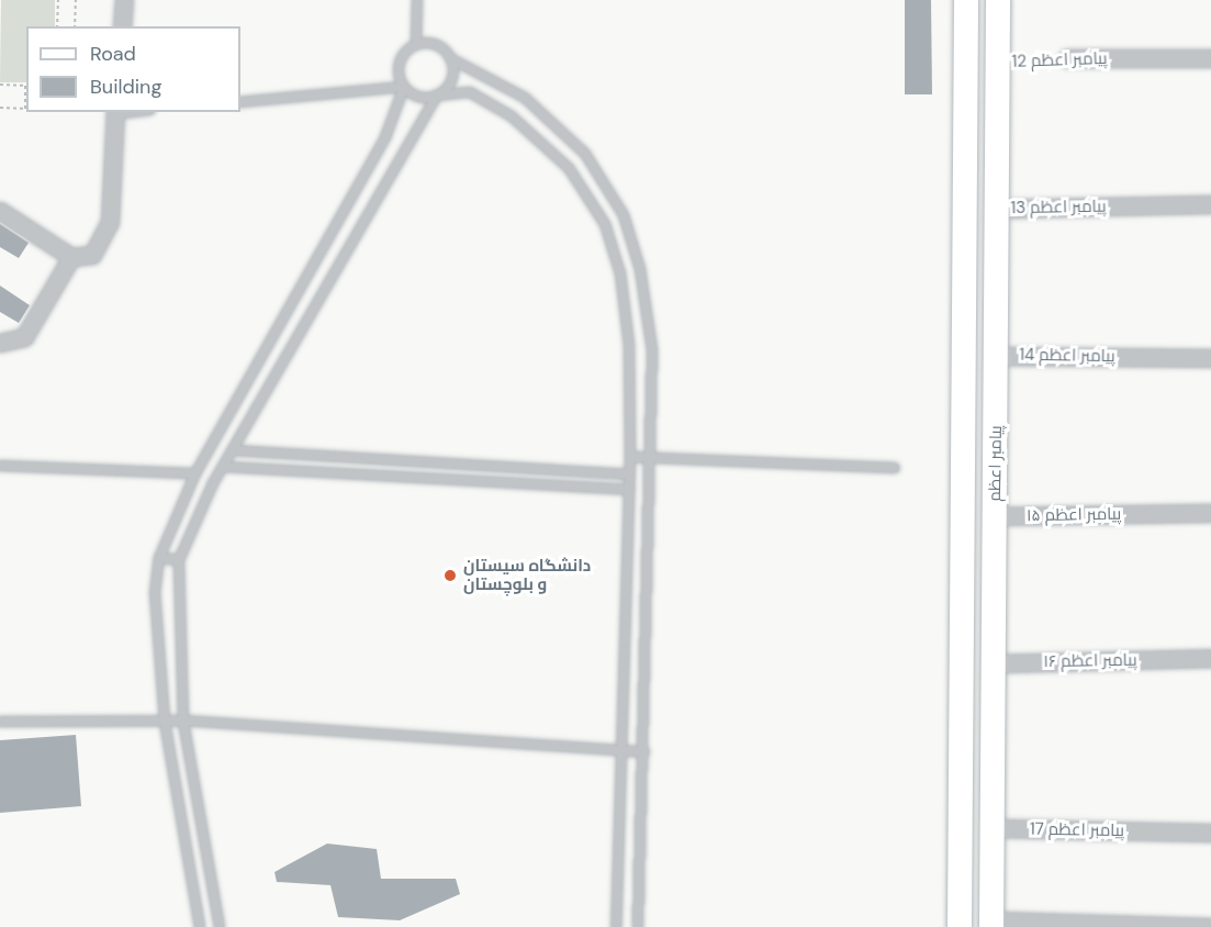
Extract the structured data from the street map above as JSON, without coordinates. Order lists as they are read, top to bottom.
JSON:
{
  "streets": {
    "main road": ["پیامبر اعظم"],
    "street": [
      "پیامبر اعظم 12",
      "پیامبر اعظم 13",
      "پیامبر اعظم 14",
      "پیامبر اعظم ۱۵",
      "پیامبر اعظم ۱۶",
      "پیامبر اعظم 17"
    ]
  },
  "crossings": [
    ["پیامبر اعظم 12", "پیامبر اعظم"],
    ["پیامبر اعظم 13", "پیامبر اعظم"],
    ["پیامبر اعظم 14", "پیامبر اعظم"],
    ["پیامبر اعظم", "پیامبر اعظم ۱۵"],
    ["پیامبر اعظم", "پیامبر اعظم ۱۶"],
    ["پیامبر اعظم", "پیامبر اعظم 17"]
  ],
  "places": ["دانشگاه سیستان و بلوچستان"],
  "legend": ["Road", "Building"]
}
